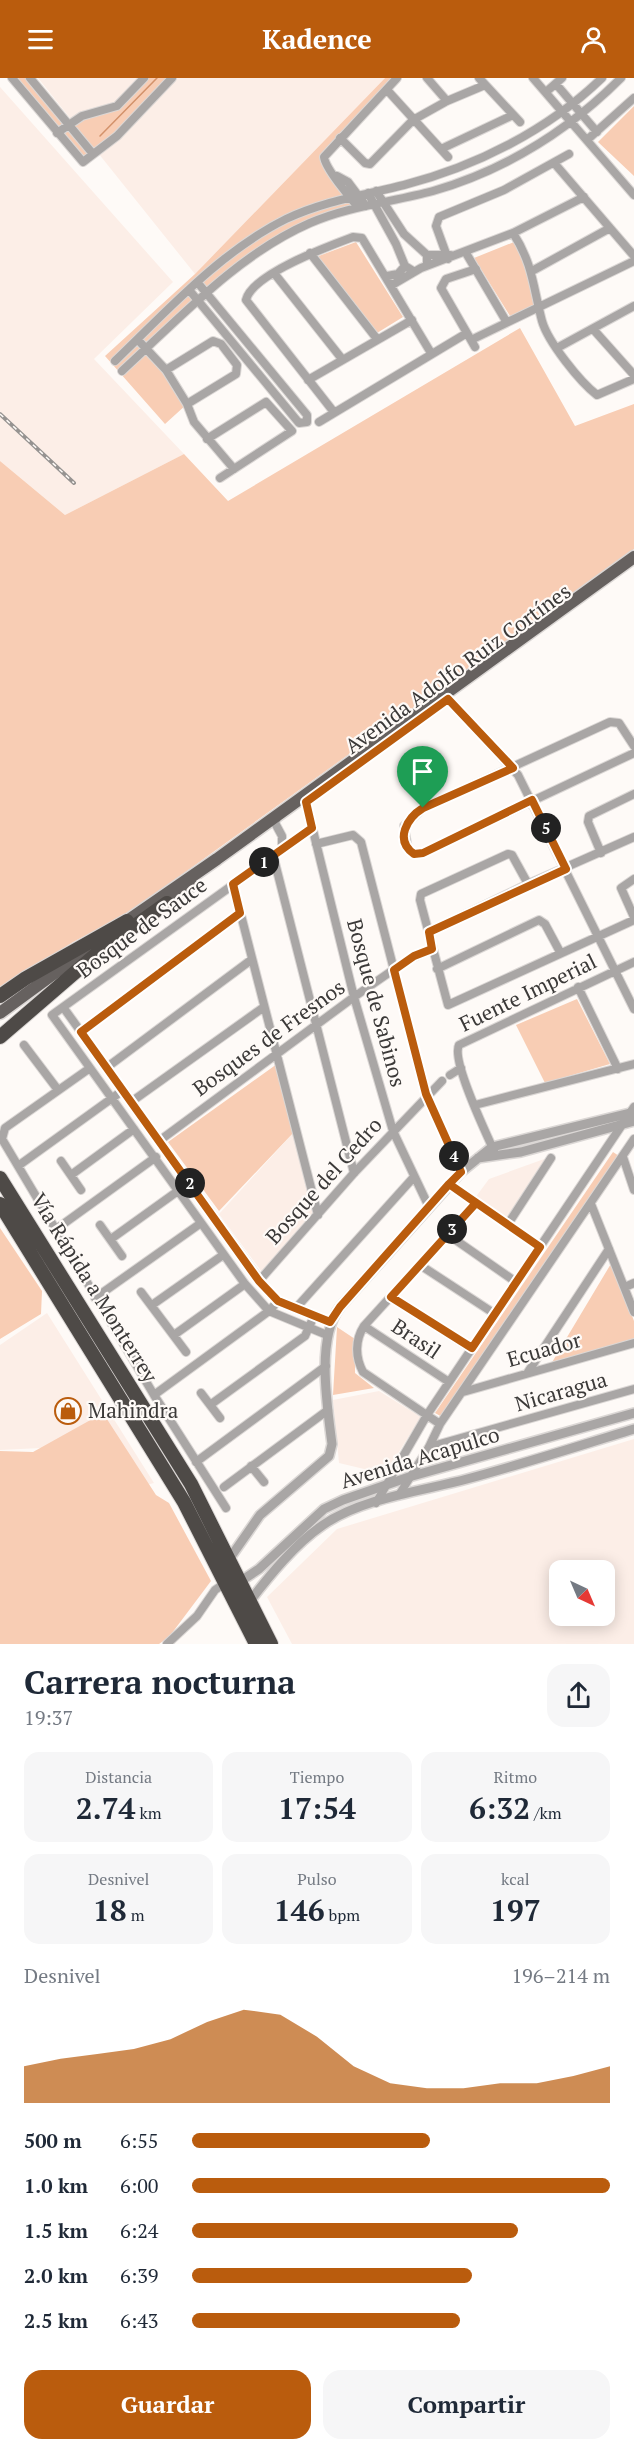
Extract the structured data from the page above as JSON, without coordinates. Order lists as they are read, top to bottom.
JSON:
{
  "streets": {
    "highway": ["Vía Rápida a Monterrey"],
    "main road": ["Avenida Adolfo Ruiz Cortínes"],
    "street": [
      "Bosque de Sauce",
      "Fuente Imperial",
      "Bosque de Sabinos",
      "Bosques de Fresnos",
      "Bosque del Cedro",
      "Brasil",
      "Ecuador",
      "Nicaragua",
      "Avenida Acapulco"
    ]
  },
  "crossings": [
    ["Avenida Adolfo Ruiz Cortínes", "Bosque de Sabinos"],
    ["Bosque de Sauce", "Bosque de Sabinos"],
    ["Bosque de Sabinos", "Bosques de Fresnos"],
    ["Bosque de Sabinos", "Bosque del Cedro"],
    ["Vía Rápida a Monterrey", "Avenida Acapulco"]
  ],
  "places": {
    "shop": ["Mahindra"]
  },
  "north": "bottom right",
  "page": {
    "header": "Kadence",
    "pins": [
      "5",
      "1",
      "4",
      "2",
      "3"
    ],
    "heading": ["Carrera nocturna", "19:37"],
    "stats": [
      ["Distancia", "2.74 km"],
      ["Tiempo", "17:54"],
      ["Ritmo", "6:32 /km"],
      ["Desnivel", "18 m"],
      ["Pulso", "146 bpm"],
      ["kcal", "197"]
    ],
    "chart": ["Desnivel", "196–214 m"],
    "list": [
      {
        "name": "500 m",
        "note": "6:55"
      },
      {
        "name": "1.0 km",
        "note": "6:00"
      },
      {
        "name": "1.5 km",
        "note": "6:24"
      },
      {
        "name": "2.0 km",
        "note": "6:39"
      },
      {
        "name": "2.5 km",
        "note": "6:43"
      }
    ],
    "buttons": ["Guardar", "Compartir"]
  }
}
